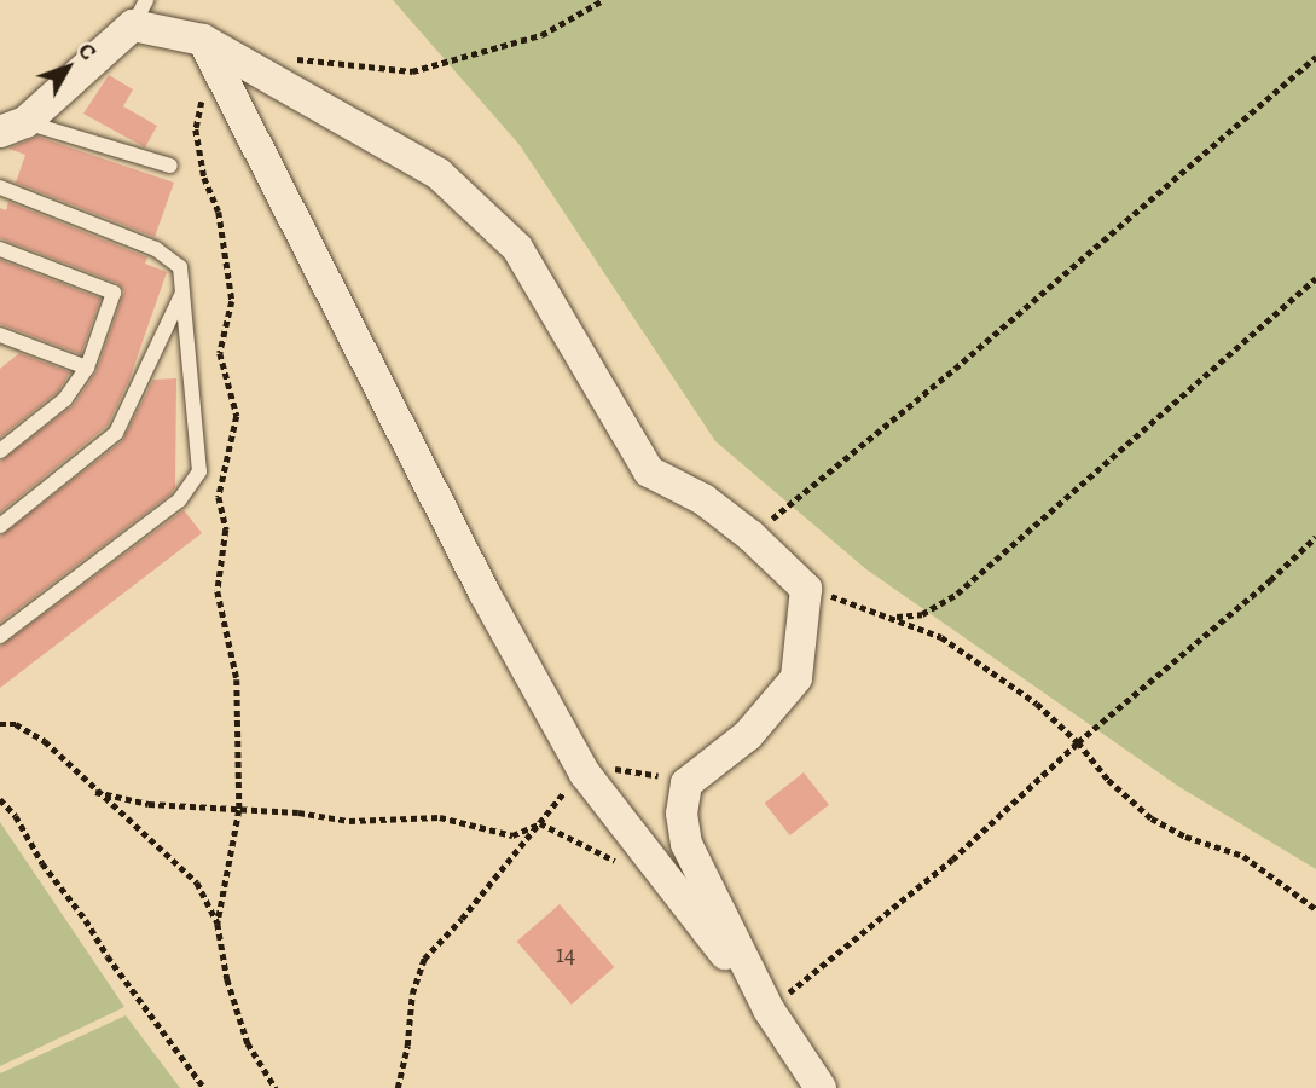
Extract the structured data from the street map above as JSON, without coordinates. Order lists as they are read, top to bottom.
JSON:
{
  "house_numbers": ["14"],
  "north": "top right"
}
